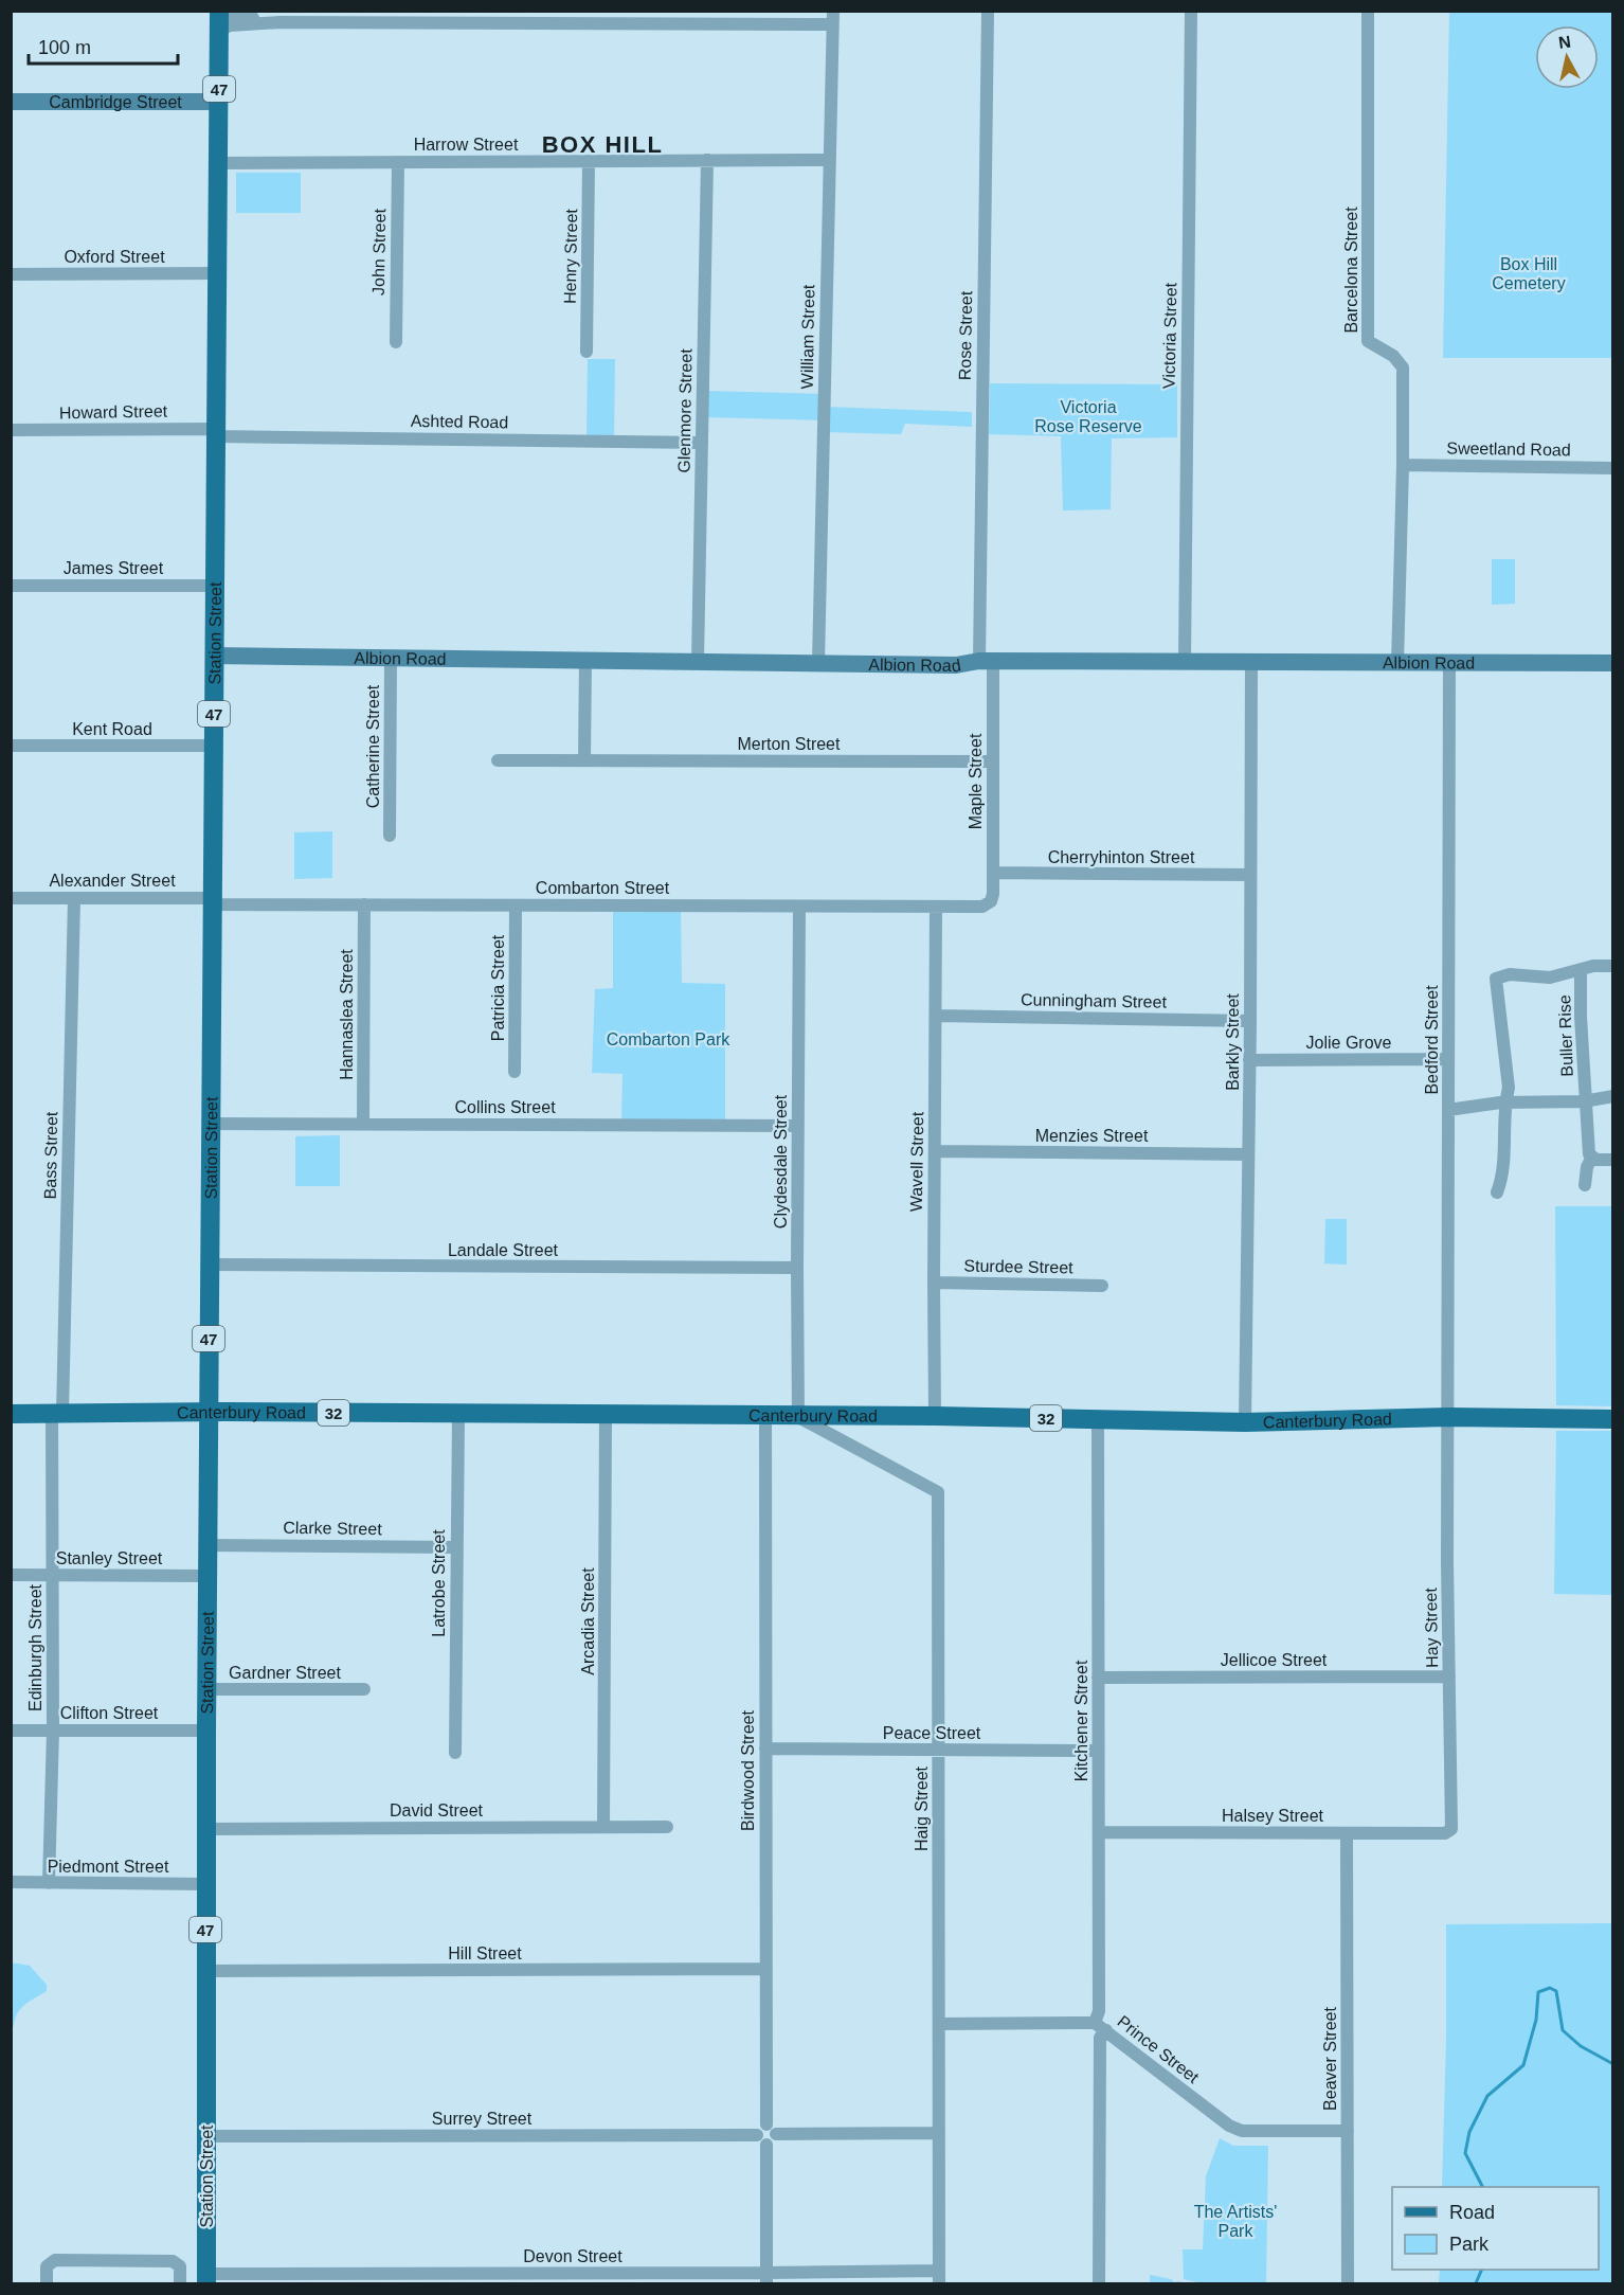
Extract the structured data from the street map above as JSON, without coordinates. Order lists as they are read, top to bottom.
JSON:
{
  "streets": {
    "main road": [
      "47",
      "Station Street",
      "Canterbury Road",
      "32"
    ],
    "street": [
      "Cambridge Street",
      "Harrow Street",
      "John Street",
      "Oxford Street",
      "Henry Street",
      "Barcelona Street",
      "Rose Street",
      "Victoria Street",
      "William Street",
      "Glenmore Street",
      "Howard Street",
      "Ashted Road",
      "Sweetland Road",
      "James Street",
      "Albion Road",
      "Kent Road",
      "Merton Street",
      "Catherine Street",
      "Maple Street",
      "Cherryhinton Street",
      "Alexander Street",
      "Combarton Street",
      "Patricia Street",
      "Cunningham Street",
      "Hannaslea Street",
      "Buller Rise",
      "Bedford Street",
      "Barkly Street",
      "Jolie Grove",
      "Collins Street",
      "Menzies Street",
      "Bass Street",
      "Clydesdale Street",
      "Wavell Street",
      "Landale Street",
      "Sturdee Street",
      "Clarke Street",
      "Stanley Street",
      "Latrobe Street",
      "Arcadia Street",
      "Hay Street",
      "Edinburgh Street",
      "Jellicoe Street",
      "Gardner Street",
      "Clifton Street",
      "Kitchener Street",
      "Peace Street",
      "Birdwood Street",
      "Haig Street",
      "David Street",
      "Halsey Street",
      "Piedmont Street",
      "Hill Street",
      "Prince Street",
      "Beaver Street",
      "Surrey Street",
      "Devon Street"
    ]
  },
  "crossings": [
    ["Cambridge Street", "Station Street"],
    ["Harrow Street", "John Street"],
    ["Harrow Street", "Henry Street"],
    ["Harrow Street", "William Street"],
    ["Harrow Street", "Glenmore Street"],
    ["Harrow Street", "Station Street"],
    ["Oxford Street", "Station Street"],
    ["Barcelona Street", "Sweetland Road"],
    ["Barcelona Street", "Albion Road"],
    ["Rose Street", "Albion Road"],
    ["Rose Street", "Maple Street"],
    ["Victoria Street", "Albion Road"],
    ["William Street", "Albion Road"],
    ["Glenmore Street", "Ashted Road"],
    ["Glenmore Street", "Albion Road"],
    ["Howard Street", "Ashted Road"],
    ["Howard Street", "Station Street"],
    ["Ashted Road", "Station Street"],
    ["James Street", "Station Street"],
    ["Station Street", "Albion Road"],
    ["Station Street", "Kent Road"],
    ["Station Street", "Alexander Street"],
    ["Station Street", "Combarton Street"],
    ["Station Street", "Collins Street"],
    ["Station Street", "Landale Street"],
    ["Station Street", "Canterbury Road"],
    ["Station Street", "Clarke Street"],
    ["Station Street", "Stanley Street"],
    ["Station Street", "Gardner Street"],
    ["Station Street", "Clifton Street"],
    ["Station Street", "David Street"],
    ["Station Street", "Piedmont Street"],
    ["Station Street", "Hill Street"],
    ["Station Street", "Surrey Street"],
    ["Station Street", "Devon Street"],
    ["Albion Road", "Catherine Street"],
    ["Albion Road", "Maple Street"],
    ["Albion Road", "Bedford Street"],
    ["Albion Road", "Barkly Street"],
    ["Merton Street", "Maple Street"],
    ["Maple Street", "Cherryhinton Street"],
    ["Maple Street", "Combarton Street"],
    ["Cherryhinton Street", "Barkly Street"],
    ["Alexander Street", "Combarton Street"],
    ["Alexander Street", "Bass Street"],
    ["Combarton Street", "Patricia Street"],
    ["Combarton Street", "Hannaslea Street"],
    ["Combarton Street", "Clydesdale Street"],
    ["Combarton Street", "Wavell Street"],
    ["Cunningham Street", "Barkly Street"],
    ["Cunningham Street", "Wavell Street"],
    ["Hannaslea Street", "Collins Street"],
    ["Bedford Street", "Jolie Grove"],
    ["Bedford Street", "Canterbury Road"],
    ["Bedford Street", "Hay Street"],
    ["Barkly Street", "Jolie Grove"],
    ["Barkly Street", "Menzies Street"],
    ["Barkly Street", "Canterbury Road"],
    ["Collins Street", "Clydesdale Street"],
    ["Menzies Street", "Wavell Street"],
    ["Bass Street", "Canterbury Road"],
    ["Bass Street", "Edinburgh Street"],
    ["Clydesdale Street", "Landale Street"],
    ["Clydesdale Street", "Canterbury Road"],
    ["Clydesdale Street", "Haig Street"],
    ["Wavell Street", "Sturdee Street"],
    ["Wavell Street", "Canterbury Road"],
    ["Canterbury Road", "Latrobe Street"],
    ["Canterbury Road", "Arcadia Street"],
    ["Canterbury Road", "Hay Street"],
    ["Canterbury Road", "Edinburgh Street"],
    ["Canterbury Road", "Kitchener Street"],
    ["Canterbury Road", "Birdwood Street"],
    ["Canterbury Road", "Haig Street"],
    ["Clarke Street", "Latrobe Street"],
    ["Stanley Street", "Edinburgh Street"],
    ["Arcadia Street", "David Street"],
    ["Hay Street", "Jellicoe Street"],
    ["Hay Street", "Halsey Street"],
    ["Edinburgh Street", "Clifton Street"],
    ["Edinburgh Street", "Piedmont Street"],
    ["Jellicoe Street", "Kitchener Street"],
    ["Kitchener Street", "Peace Street"],
    ["Kitchener Street", "Halsey Street"],
    ["Kitchener Street", "Prince Street"],
    ["Peace Street", "Birdwood Street"],
    ["Peace Street", "Haig Street"],
    ["Birdwood Street", "Hill Street"],
    ["Birdwood Street", "Surrey Street"],
    ["Birdwood Street", "Devon Street"],
    ["Haig Street", "Prince Street"],
    ["Haig Street", "Surrey Street"],
    ["Haig Street", "Devon Street"],
    ["Halsey Street", "Beaver Street"],
    ["Prince Street", "Beaver Street"]
  ],
  "districts": ["BOX HILL"],
  "parks": [
    "Box Hill Cemetery",
    "Victoria Rose Reserve",
    "Combarton Park",
    "The Artists' Park"
  ],
  "legend": ["Road", "Park"],
  "scale_bar": "100 m",
  "north": "top"
}
